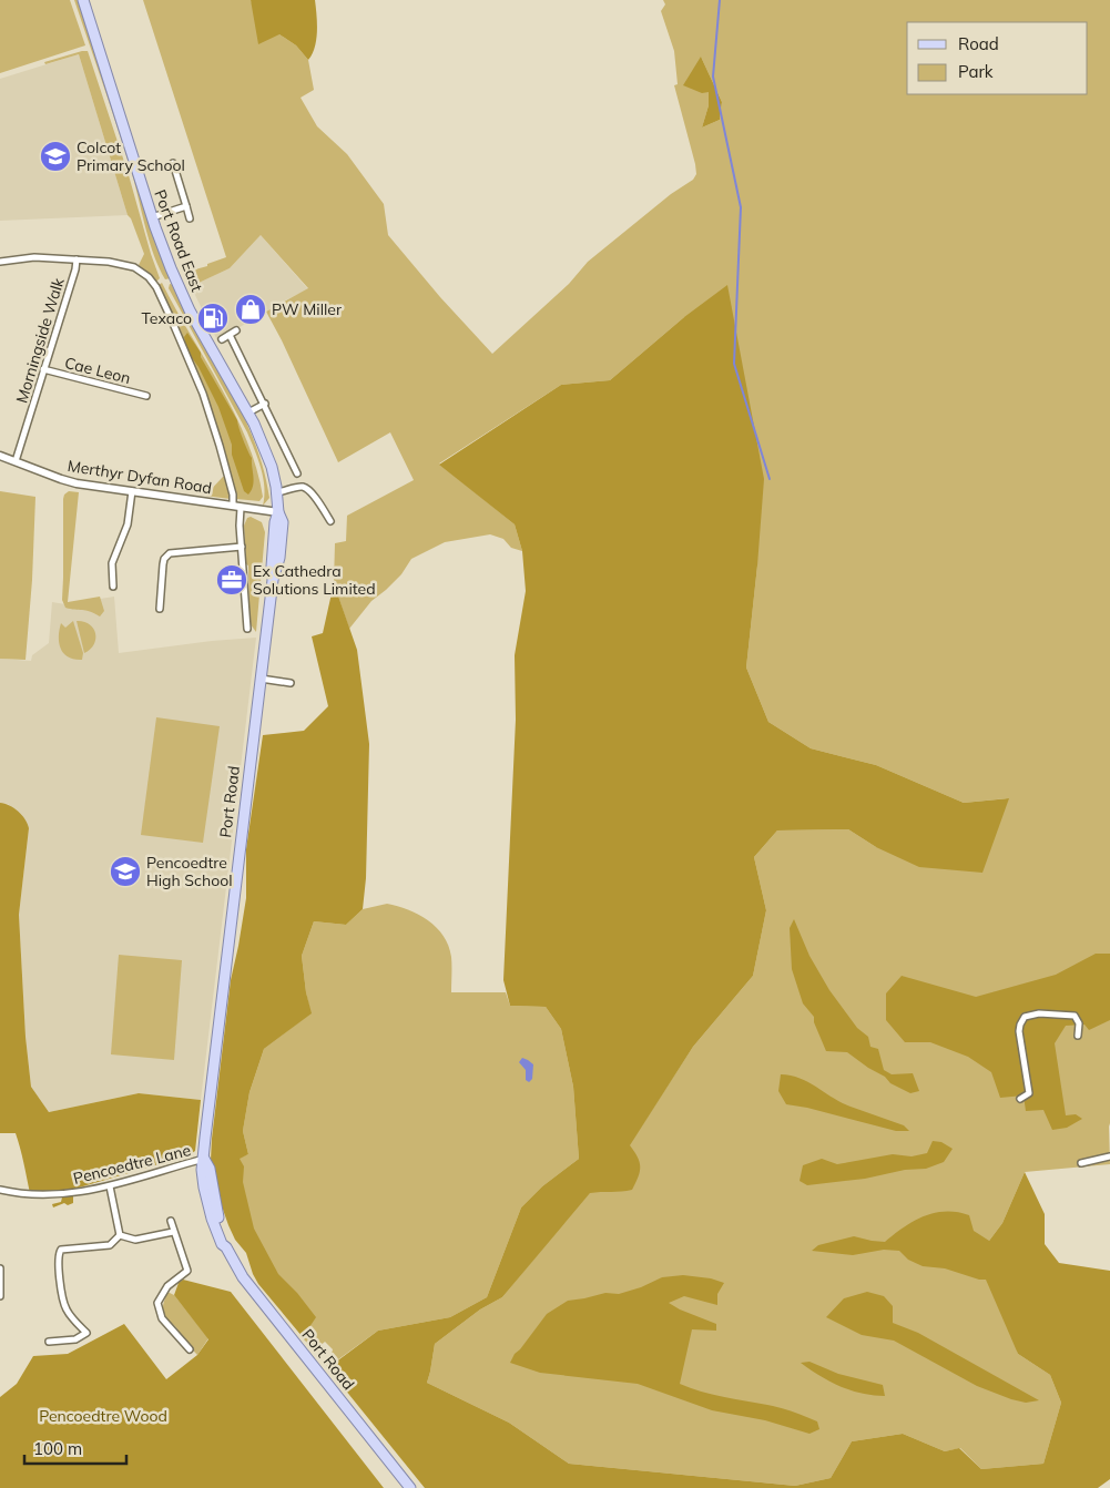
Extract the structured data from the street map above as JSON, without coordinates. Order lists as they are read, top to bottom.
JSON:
{
  "streets": {
    "main road": ["Port Road East", "Port Road"],
    "street": [
      "Morningside Walk",
      "Cae Leon",
      "Merthyr Dyfan Road",
      "Pencoedtre Lane"
    ]
  },
  "crossings": [
    ["Port Road East", "Merthyr Dyfan Road"],
    ["Port Road East", "Port Road"],
    ["Morningside Walk", "Cae Leon"],
    ["Morningside Walk", "Merthyr Dyfan Road"],
    ["Merthyr Dyfan Road", "Port Road"],
    ["Port Road", "Pencoedtre Lane"]
  ],
  "parks": ["Pencoedtre Wood"],
  "places": {
    "school or university": ["Colcot Primary School", "Pencoedtre High School"],
    "shop": ["PW Miller"],
    "fuel station": ["Texaco"],
    "office": ["Ex Cathedra Solutions Limited"]
  },
  "legend": ["Road", "Park"],
  "scale_bar": "100 m"
}
